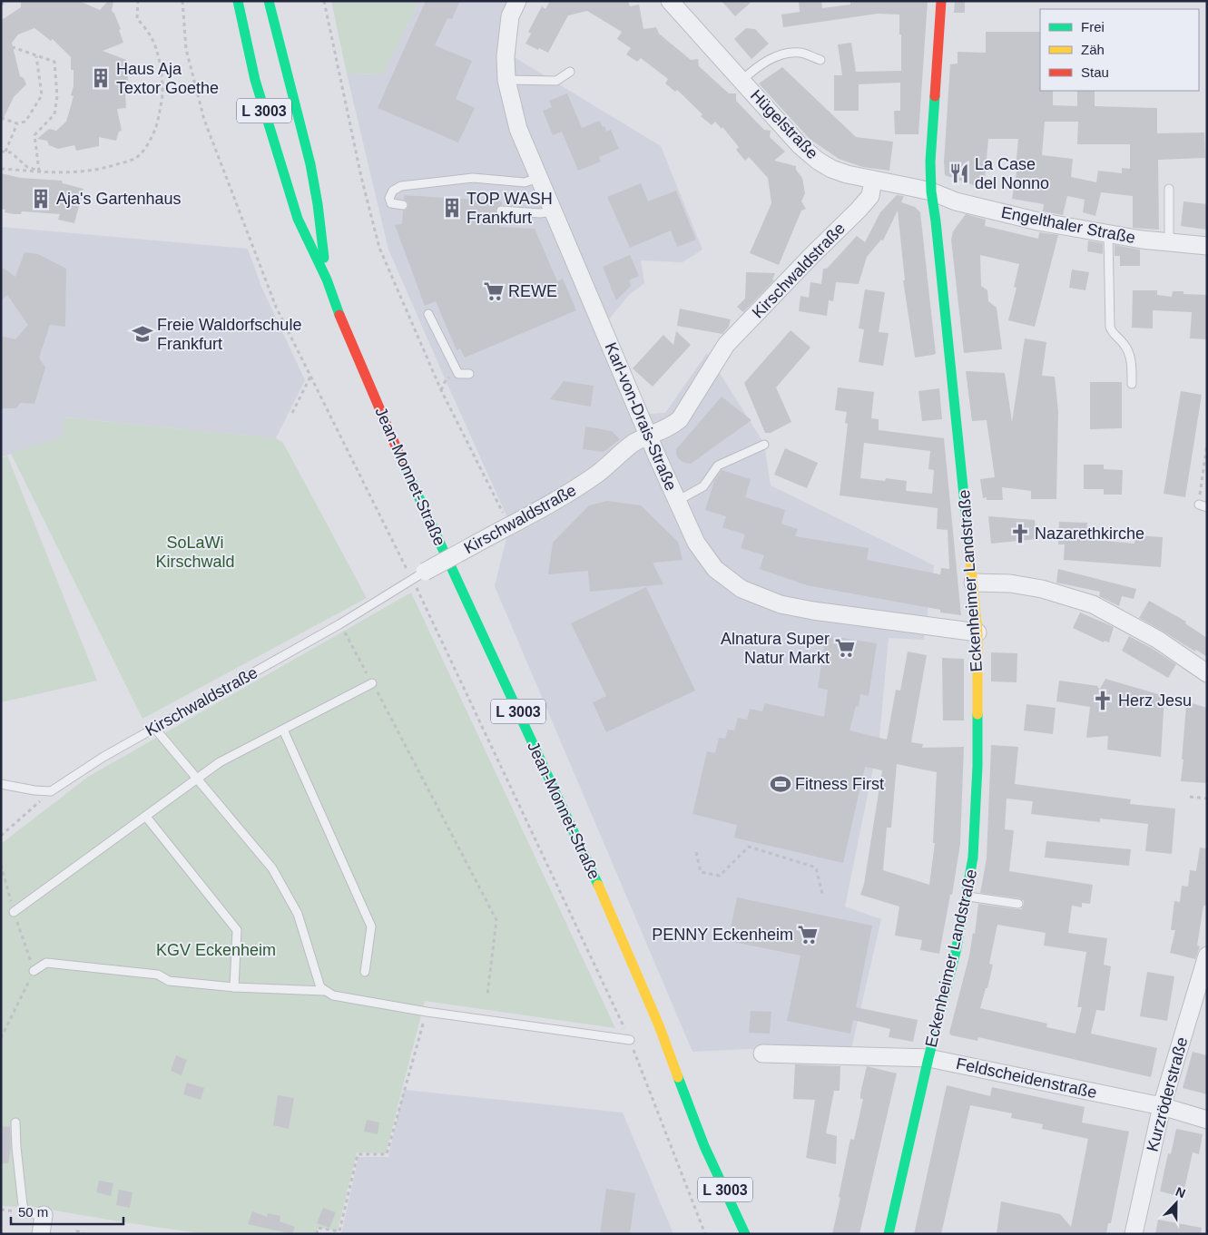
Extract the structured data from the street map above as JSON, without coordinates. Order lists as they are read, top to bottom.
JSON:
{
  "streets": {
    "main road": ["L 3003", "Jean-Monnet-Straße", "Eckenheimer Landstraße"],
    "street": [
      "Hügelstraße",
      "Engelthaler Straße",
      "Kirschwaldstraße",
      "Karl-von-Drais-Straße",
      "Feldscheidenstraße",
      "Kurzröderstraße"
    ]
  },
  "crossings": [
    ["Hügelstraße", "Engelthaler Straße"],
    ["Hügelstraße", "Kirschwaldstraße"],
    ["Hügelstraße", "Eckenheimer Landstraße"],
    ["Engelthaler Straße", "Eckenheimer Landstraße"],
    ["Kirschwaldstraße", "Karl-von-Drais-Straße"],
    ["Karl-von-Drais-Straße", "Eckenheimer Landstraße"],
    ["Eckenheimer Landstraße", "Feldscheidenstraße"],
    ["Feldscheidenstraße", "Kurzröderstraße"]
  ],
  "parks": ["SoLaWi Kirschwald", "KGV Eckenheim"],
  "places": {
    "building": ["Haus Aja Textor Goethe", "Aja's Gartenhaus", "TOP WASH Frankfurt"],
    "restaurant": ["La Case del Nonno"],
    "supermarket": ["REWE", "Alnatura Super Natur Markt", "PENNY Eckenheim"],
    "school or university": ["Freie Waldorfschule Frankfurt"],
    "church": ["Nazarethkirche", "Herz Jesu"],
    "sports": ["Fitness First"]
  },
  "legend": ["Frei", "Zäh", "Stau"],
  "scale_bar": "50 m",
  "north": "top"
}
